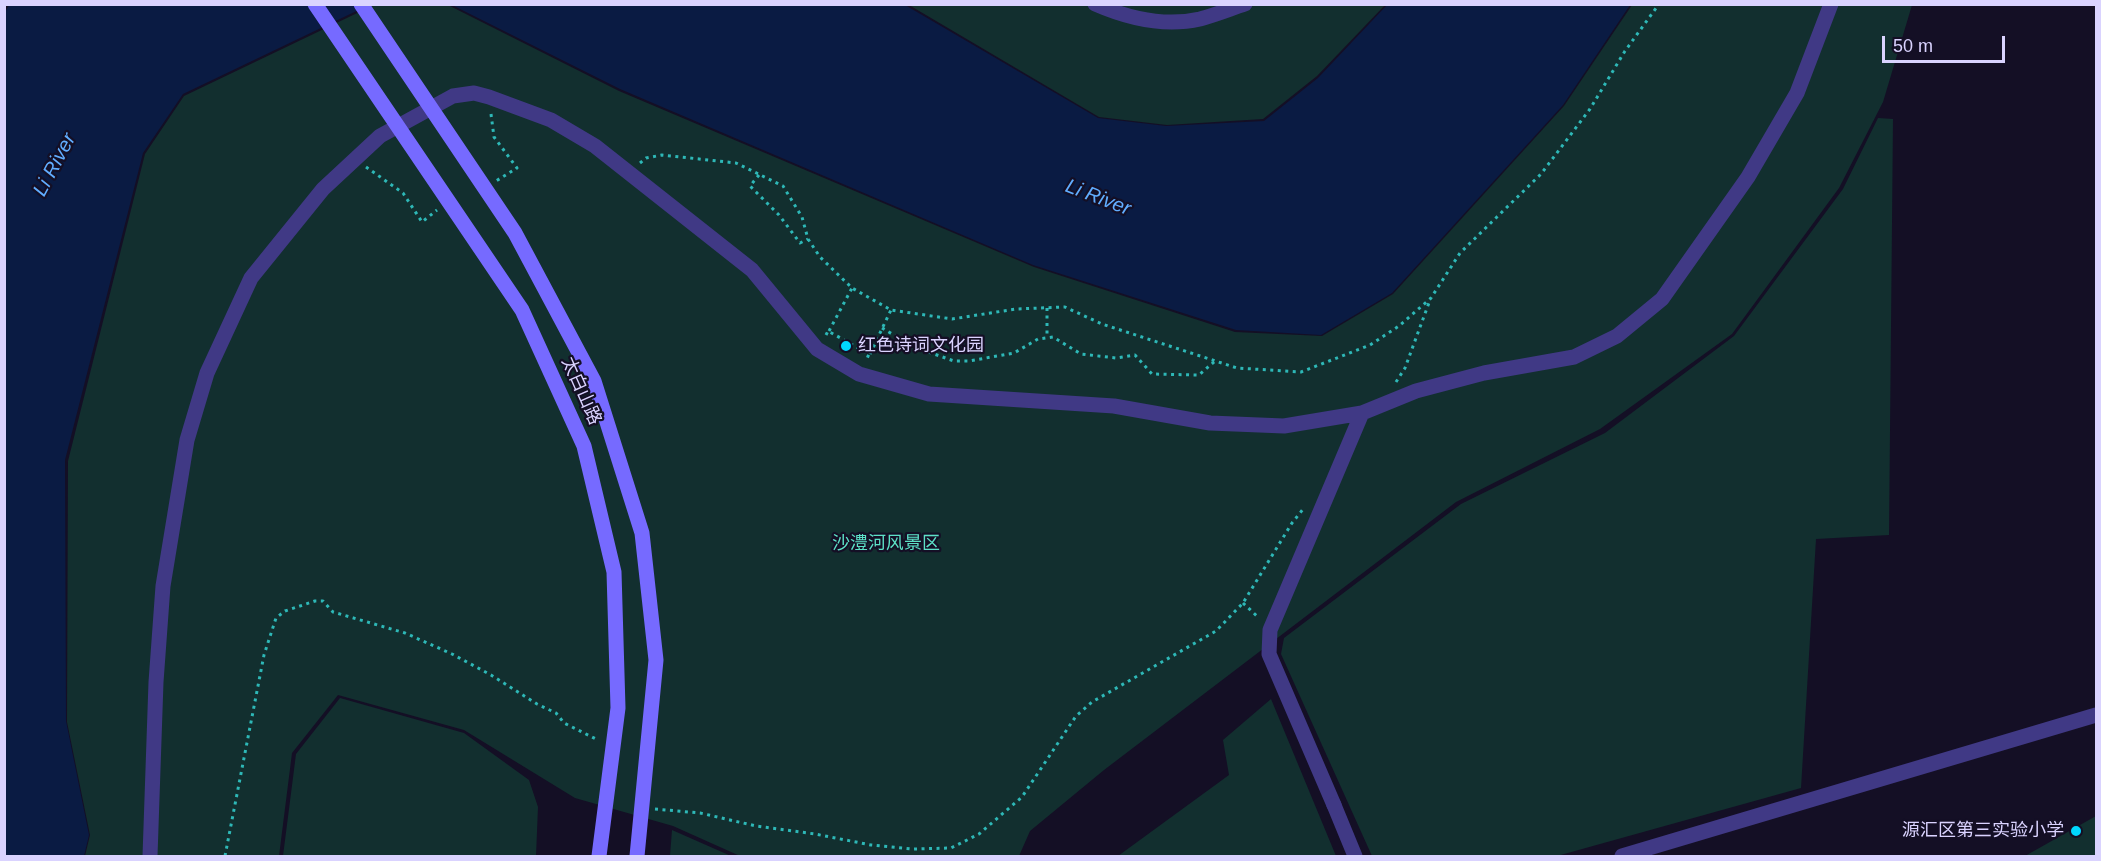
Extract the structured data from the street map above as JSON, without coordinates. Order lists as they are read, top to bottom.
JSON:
{
  "streets": {
    "main road": ["太白山路"]
  },
  "water": ["Li River"],
  "parks": ["沙澧河风景区"],
  "places": ["红色诗词文化园", "源汇区第三实验小学"],
  "scale_bar": "50 m"
}
